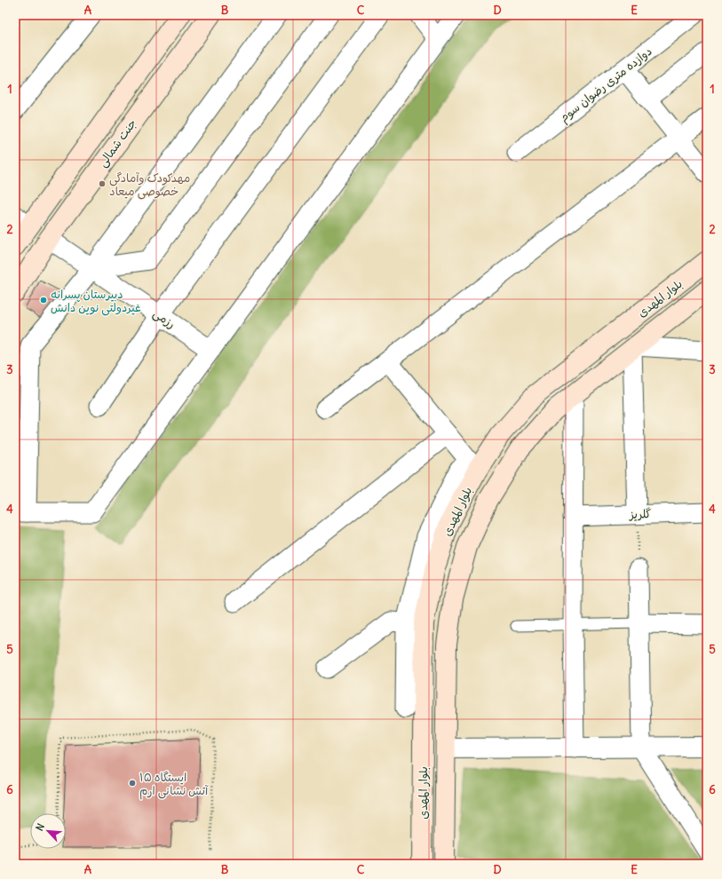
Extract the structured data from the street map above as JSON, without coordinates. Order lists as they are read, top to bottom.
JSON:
{
  "streets": {
    "main road": ["جنت شمالی", "بلوار المهدی"],
    "street": ["دوازده متری رضوان سوم", "رزمی", "گلریز"]
  },
  "crossings": [
    ["جنت شمالی", "رزمی"]
  ],
  "places": ["مهدکودک وآمادگی خصوصی میعاد", "دبیرستان پسرانه غیردولتی نوین دانش", "ایستگاه ۱۵ آتش نشانی ارم"],
  "north": "top left",
  "grid": {
    "columns": [
      "A",
      "B",
      "C",
      "D",
      "E"
    ],
    "rows": [
      "1",
      "2",
      "3",
      "4",
      "5",
      "6"
    ]
  }
}
